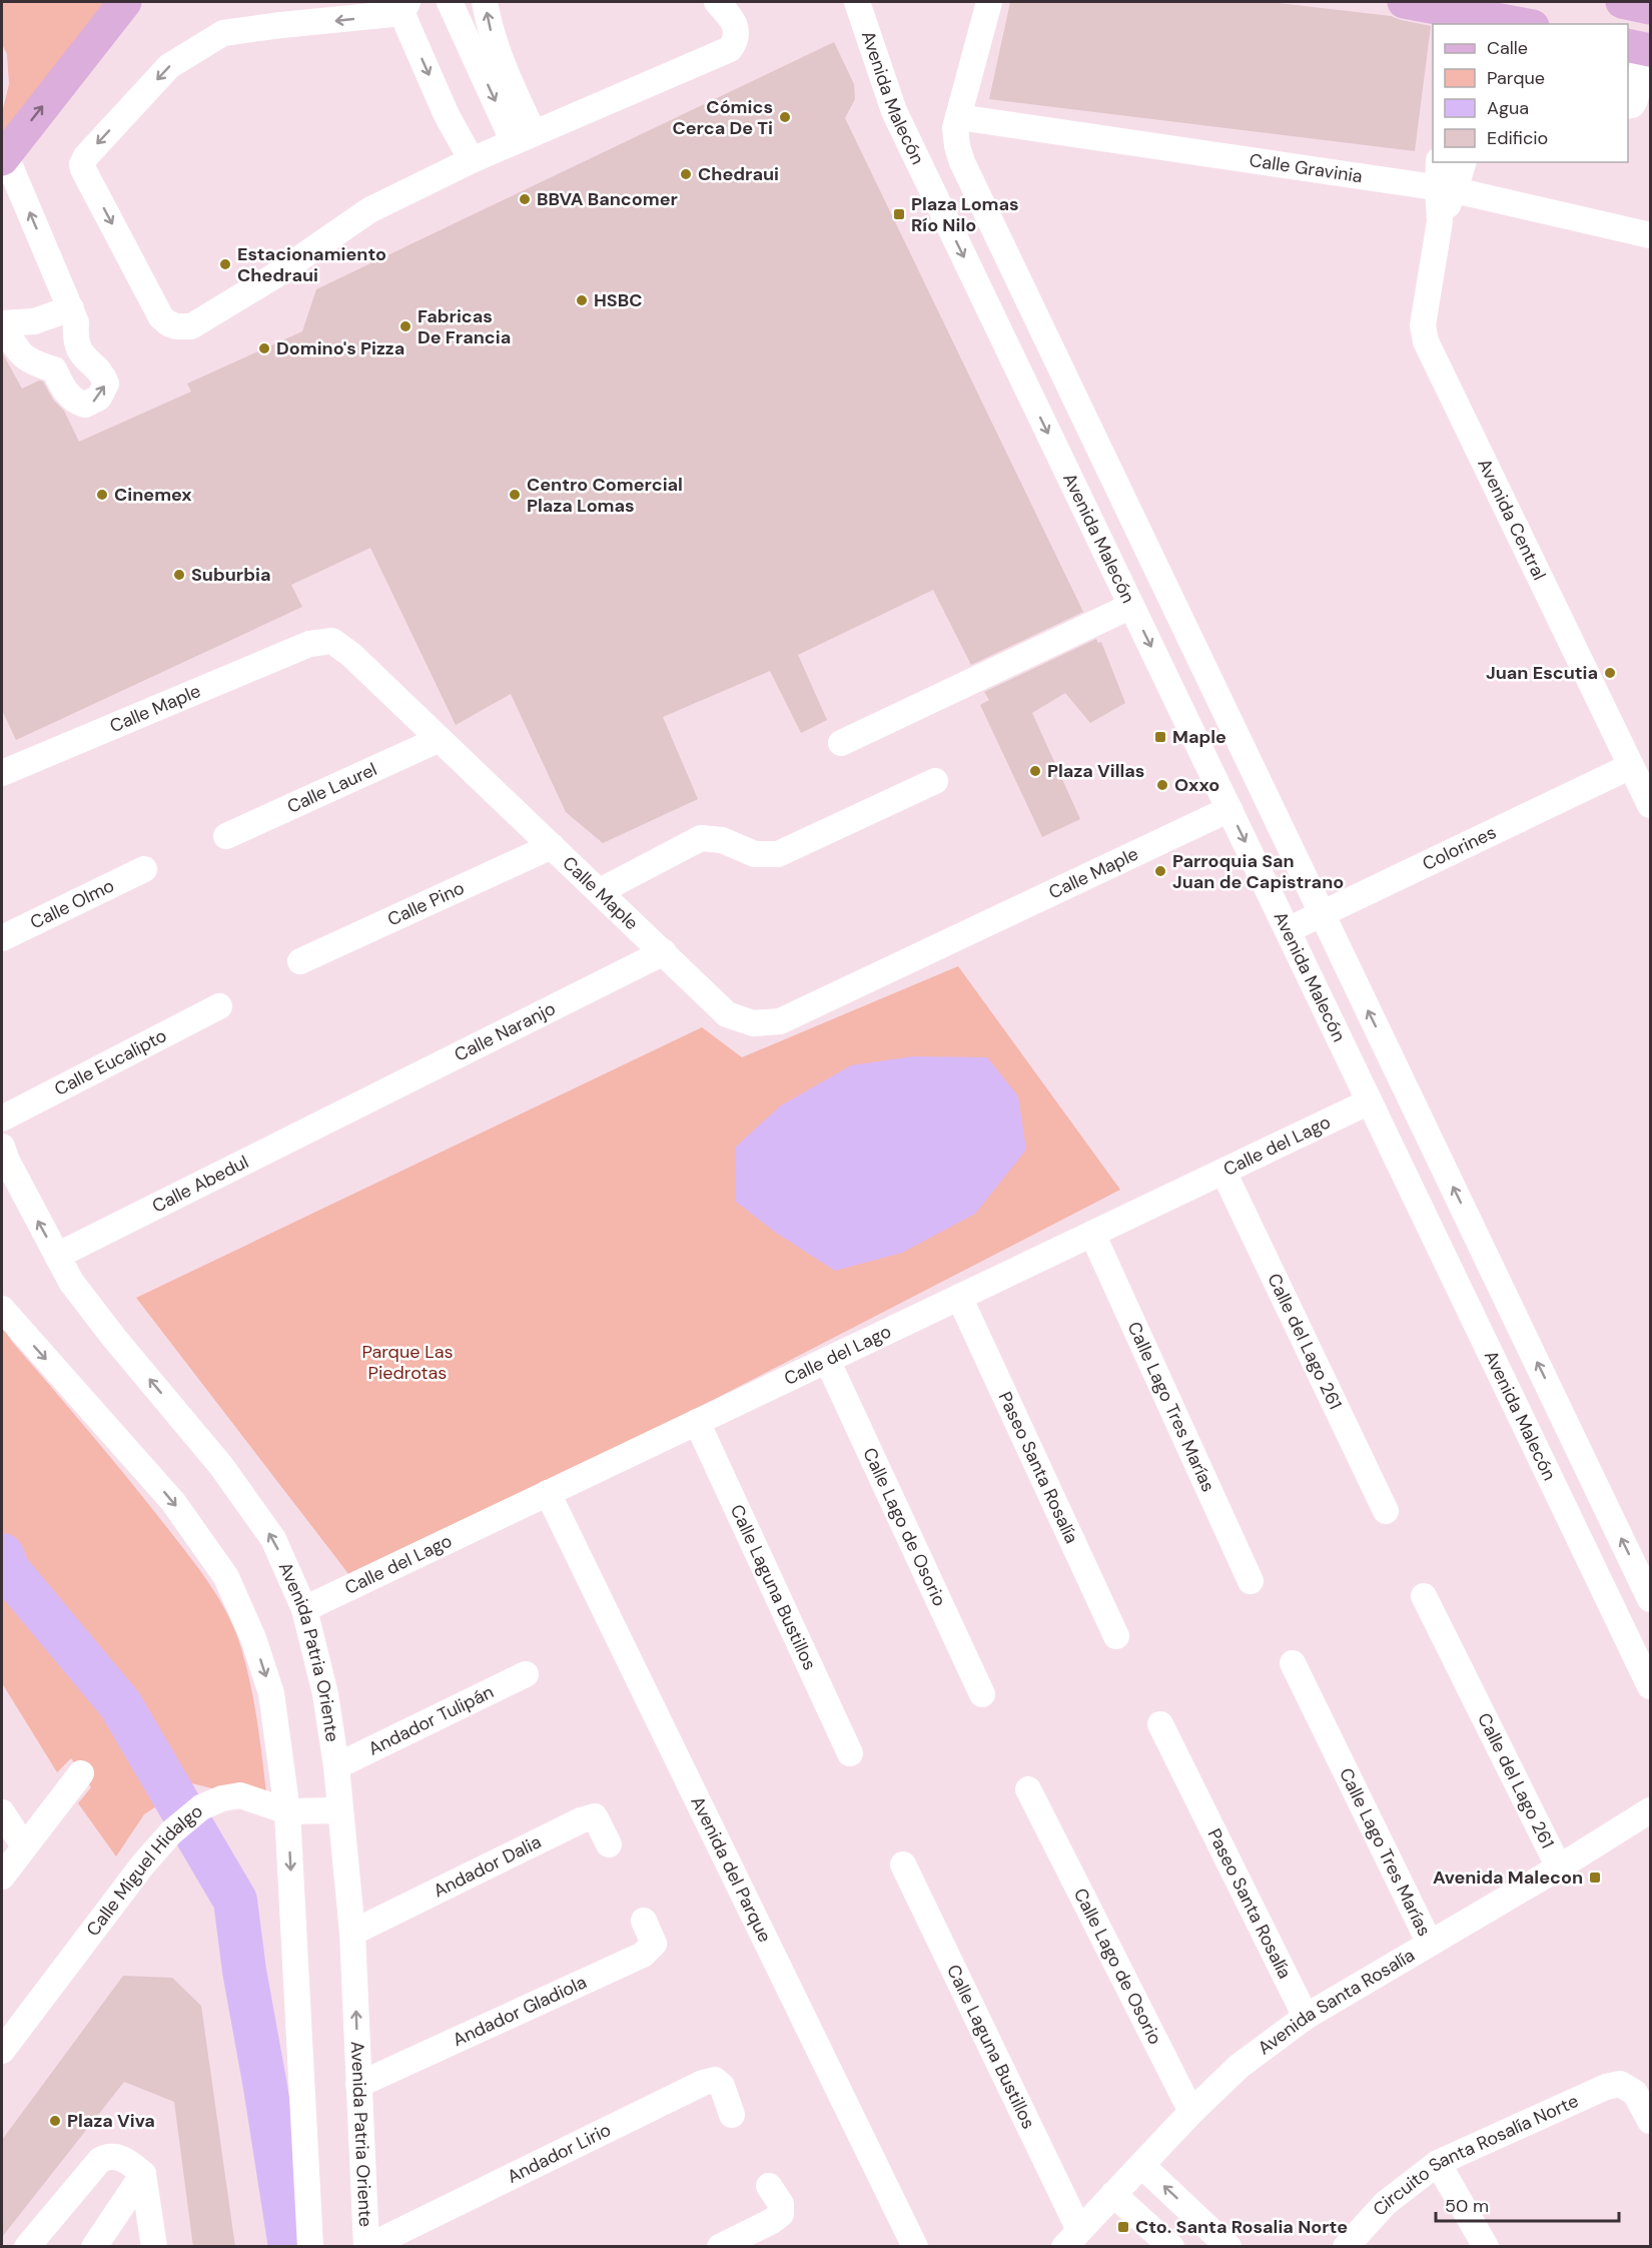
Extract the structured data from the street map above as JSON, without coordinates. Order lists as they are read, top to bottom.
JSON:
{
  "streets": {
    "street": [
      "Avenida Malecón",
      "Calle Gravinia",
      "Avenida Central",
      "Calle Maple",
      "Calle Laurel",
      "Colorines",
      "Calle Olmo",
      "Calle Pino",
      "Calle Naranjo",
      "Calle Eucalipto",
      "Calle del Lago",
      "Calle Abedul",
      "Calle del Lago 261",
      "Calle Lago Tres Marías",
      "Paseo Santa Rosalía",
      "Calle Lago de Osorio",
      "Calle Laguna Bustillos",
      "Avenida Patria Oriente",
      "Andador Tulipán",
      "Andador Dalia",
      "Avenida del Parque",
      "Calle Miguel Hidalgo",
      "Avenida Santa Rosalía",
      "Andador Gladiola",
      "Andador Lirio",
      "Circuito Santa Rosalía Norte"
    ]
  },
  "crossings": [
    ["Avenida Malecón", "Calle Gravinia"],
    ["Avenida Malecón", "Calle Maple"],
    ["Avenida Malecón", "Colorines"],
    ["Avenida Malecón", "Calle del Lago"],
    ["Calle Gravinia", "Avenida Central"],
    ["Avenida Central", "Colorines"],
    ["Calle Maple", "Calle Laurel"],
    ["Calle Maple", "Calle Pino"],
    ["Calle Maple", "Calle Naranjo"],
    ["Calle Naranjo", "Calle Abedul"],
    ["Calle del Lago", "Calle del Lago 261"],
    ["Calle del Lago", "Calle Lago Tres Marías"],
    ["Calle del Lago", "Paseo Santa Rosalía"],
    ["Calle del Lago", "Calle Lago de Osorio"],
    ["Calle del Lago", "Calle Laguna Bustillos"],
    ["Calle del Lago", "Avenida Patria Oriente"],
    ["Calle del Lago", "Avenida del Parque"],
    ["Calle Abedul", "Avenida Patria Oriente"],
    ["Calle del Lago 261", "Avenida Santa Rosalía"],
    ["Calle Lago Tres Marías", "Avenida Santa Rosalía"],
    ["Paseo Santa Rosalía", "Avenida Santa Rosalía"],
    ["Calle Lago de Osorio", "Avenida Santa Rosalía"],
    ["Calle Laguna Bustillos", "Avenida Santa Rosalía"],
    ["Avenida Patria Oriente", "Andador Tulipán"],
    ["Avenida Patria Oriente", "Andador Dalia"],
    ["Avenida Patria Oriente", "Calle Miguel Hidalgo"],
    ["Avenida Patria Oriente", "Andador Gladiola"],
    ["Avenida Patria Oriente", "Andador Lirio"]
  ],
  "parks": ["Parque Las Piedrotas"],
  "places": {
    "other": [
      "Cómics Cerca De Ti",
      "Chedraui",
      "BBVA Bancomer",
      "Estacionamiento Chedraui",
      "HSBC",
      "Fabricas De Francia",
      "Domino's Pizza",
      "Cinemex",
      "Centro Comercial Plaza Lomas",
      "Suburbia",
      "Juan Escutia",
      "Plaza Villas",
      "Oxxo",
      "Parroquia San Juan de Capistrano",
      "Plaza Viva"
    ],
    "transit": [
      "Plaza Lomas Río Nilo",
      "Maple",
      "Avenida Malecon",
      "Cto. Santa Rosalia Norte"
    ]
  },
  "legend": [
    "Calle",
    "Parque",
    "Agua",
    "Edificio"
  ],
  "scale_bar": "50 m"
}
